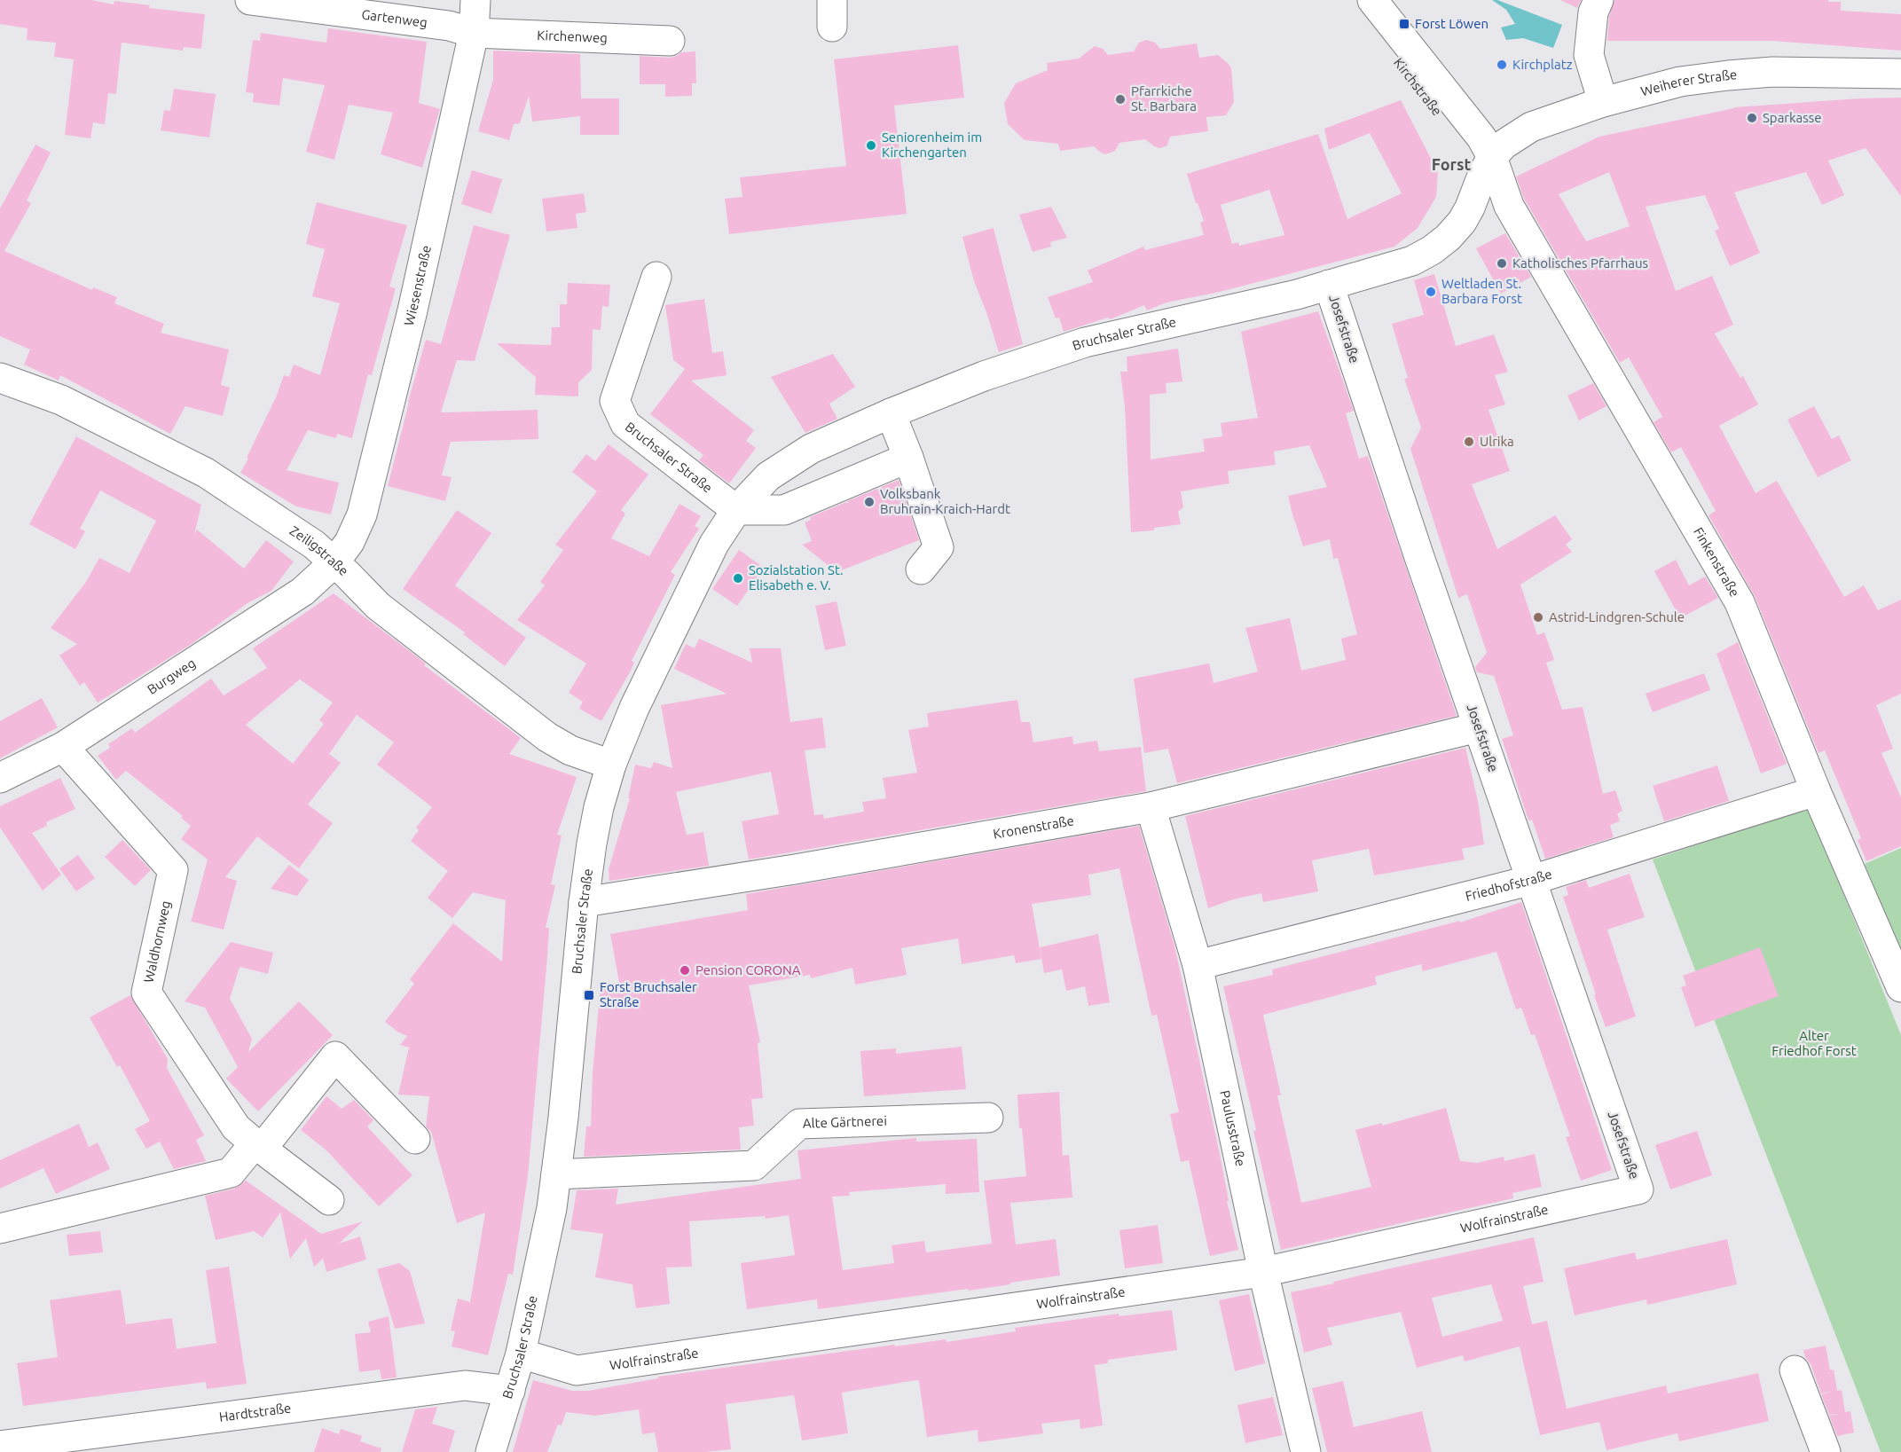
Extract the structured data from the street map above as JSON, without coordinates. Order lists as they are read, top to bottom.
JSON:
{
  "streets": {
    "street": [
      "Gartenweg",
      "Kirchenweg",
      "Weiherer Straße",
      "Kirchstraße",
      "Wiesenstraße",
      "Josefstraße",
      "Bruchsaler Straße",
      "Zeiligstraße",
      "Finkenstraße",
      "Burgweg",
      "Kronenstraße",
      "Friedhofstraße",
      "Waldhornweg",
      "Alte Gärtnerei",
      "Paulusstraße",
      "Wolfrainstraße",
      "Hardtstraße"
    ]
  },
  "crossings": [
    ["Gartenweg", "Kirchenweg"],
    ["Gartenweg", "Wiesenstraße"],
    ["Kirchenweg", "Wiesenstraße"],
    ["Weiherer Straße", "Kirchstraße"],
    ["Weiherer Straße", "Bruchsaler Straße"],
    ["Weiherer Straße", "Finkenstraße"],
    ["Kirchstraße", "Bruchsaler Straße"],
    ["Kirchstraße", "Finkenstraße"],
    ["Wiesenstraße", "Zeiligstraße"],
    ["Wiesenstraße", "Burgweg"],
    ["Josefstraße", "Bruchsaler Straße"],
    ["Josefstraße", "Kronenstraße"],
    ["Josefstraße", "Friedhofstraße"],
    ["Josefstraße", "Wolfrainstraße"],
    ["Bruchsaler Straße", "Zeiligstraße"],
    ["Bruchsaler Straße", "Finkenstraße"],
    ["Bruchsaler Straße", "Kronenstraße"],
    ["Bruchsaler Straße", "Alte Gärtnerei"],
    ["Bruchsaler Straße", "Wolfrainstraße"],
    ["Bruchsaler Straße", "Hardtstraße"],
    ["Zeiligstraße", "Burgweg"],
    ["Finkenstraße", "Friedhofstraße"],
    ["Burgweg", "Waldhornweg"],
    ["Kronenstraße", "Paulusstraße"],
    ["Friedhofstraße", "Paulusstraße"],
    ["Paulusstraße", "Wolfrainstraße"]
  ],
  "districts": ["Forst"],
  "parks": ["Alter Friedhof Forst"],
  "places": {
    "transit": ["Forst Löwen", "Forst Bruchsaler Straße"],
    "other": [
      "Kirchplatz",
      "Pfarrkiche St. Barbara",
      "Sparkasse",
      "Seniorenheim im Kirchengarten",
      "Katholisches Pfarrhaus",
      "Weltladen St. Barbara Forst",
      "Ulrika",
      "Volksbank Bruhrain-Kraich-Hardt",
      "Sozialstation St. Elisabeth e. V.",
      "Astrid-Lindgren-Schule",
      "Pension CORONA"
    ]
  }
}
